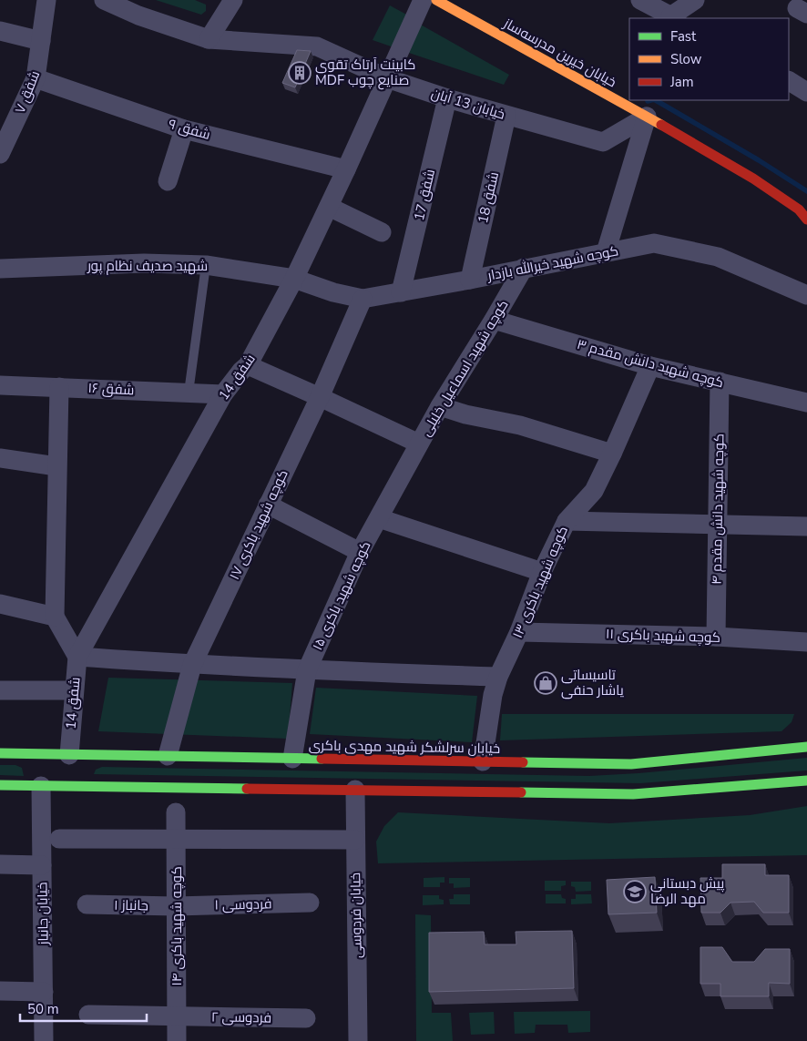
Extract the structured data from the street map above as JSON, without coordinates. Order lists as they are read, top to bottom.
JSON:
{
  "streets": {
    "main road": ["خیابان خیرین مدرسه‌ساز", "خیابان سرلشکر شهید مهدی باکری"],
    "street": [
      "شفق ۷",
      "خیابان 13 آبان",
      "شفق ۹",
      "شفق 17",
      "شفق 18",
      "کوچه شهید خیرالله بازدار",
      "شهید صدیف نظام پور",
      "کوچه شهید دانش مقدم ۳",
      "کوچه شهید اسماعیل خلیلی",
      "شفق 14",
      "شفق ۱۶",
      "کوچه شهید دانش مقدم ۴",
      "کوچه شهید باکری ۱۷",
      "کوچه شهید باکری ۱۳",
      "کوچه شهید باکری ۱۵",
      "کوچه شهید باکری ۱۱",
      "فردوسی ۱",
      "جانباز ۱",
      "خیابان جانباز",
      "خیابان فردوسی",
      "کوچه شهید باکری ۱۴",
      "فردوسی ۲"
    ]
  },
  "crossings": [
    ["خیابان خیرین مدرسه‌ساز", "خیابان 13 آبان"],
    ["شفق ۷", "شفق ۹"],
    ["خیابان 13 آبان", "شفق 17"],
    ["خیابان 13 آبان", "شفق 18"],
    ["خیابان 13 آبان", "شفق 14"],
    ["شفق ۹", "شفق 14"],
    ["شفق 17", "کوچه شهید خیرالله بازدار"],
    ["شفق 18", "کوچه شهید خیرالله بازدار"],
    ["کوچه شهید خیرالله بازدار", "شهید صدیف نظام پور"],
    ["کوچه شهید خیرالله بازدار", "کوچه شهید اسماعیل خلیلی"],
    ["کوچه شهید خیرالله بازدار", "شفق 14"],
    ["کوچه شهید خیرالله بازدار", "کوچه شهید باکری ۱۷"],
    ["شهید صدیف نظام پور", "شفق 14"],
    ["کوچه شهید دانش مقدم ۳", "کوچه شهید اسماعیل خلیلی"],
    ["کوچه شهید دانش مقدم ۳", "کوچه شهید دانش مقدم ۴"],
    ["کوچه شهید دانش مقدم ۳", "کوچه شهید باکری ۱۳"],
    ["کوچه شهید اسماعیل خلیلی", "کوچه شهید باکری ۱۵"],
    ["شفق 14", "شفق ۱۶"],
    ["شفق 14", "خیابان سرلشکر شهید مهدی باکری"],
    ["شفق 14", "خیابان جانباز"],
    ["کوچه شهید دانش مقدم ۴", "کوچه شهید باکری ۱۱"],
    ["کوچه شهید باکری ۱۷", "خیابان سرلشکر شهید مهدی باکری"],
    ["کوچه شهید باکری ۱۳", "کوچه شهید باکری ۱۱"],
    ["کوچه شهید باکری ۱۳", "خیابان سرلشکر شهید مهدی باکری"],
    ["کوچه شهید باکری ۱۵", "خیابان سرلشکر شهید مهدی باکری"],
    ["خیابان سرلشکر شهید مهدی باکری", "خیابان جانباز"],
    ["خیابان سرلشکر شهید مهدی باکری", "خیابان فردوسی"],
    ["فردوسی ۱", "جانباز ۱"],
    ["فردوسی ۱", "کوچه شهید باکری ۱۴"],
    ["جانباز ۱", "کوچه شهید باکری ۱۴"],
    ["کوچه شهید باکری ۱۴", "فردوسی ۲"]
  ],
  "places": {
    "building": ["کابینت آرتاک تقوی MDF صنایع چوب"],
    "shop": ["تاسیساتی یاشار حنفی"],
    "school or university": ["پیش دبستانی مهد الرضا"]
  },
  "legend": ["Fast", "Slow", "Jam"],
  "scale_bar": "50 m"
}
